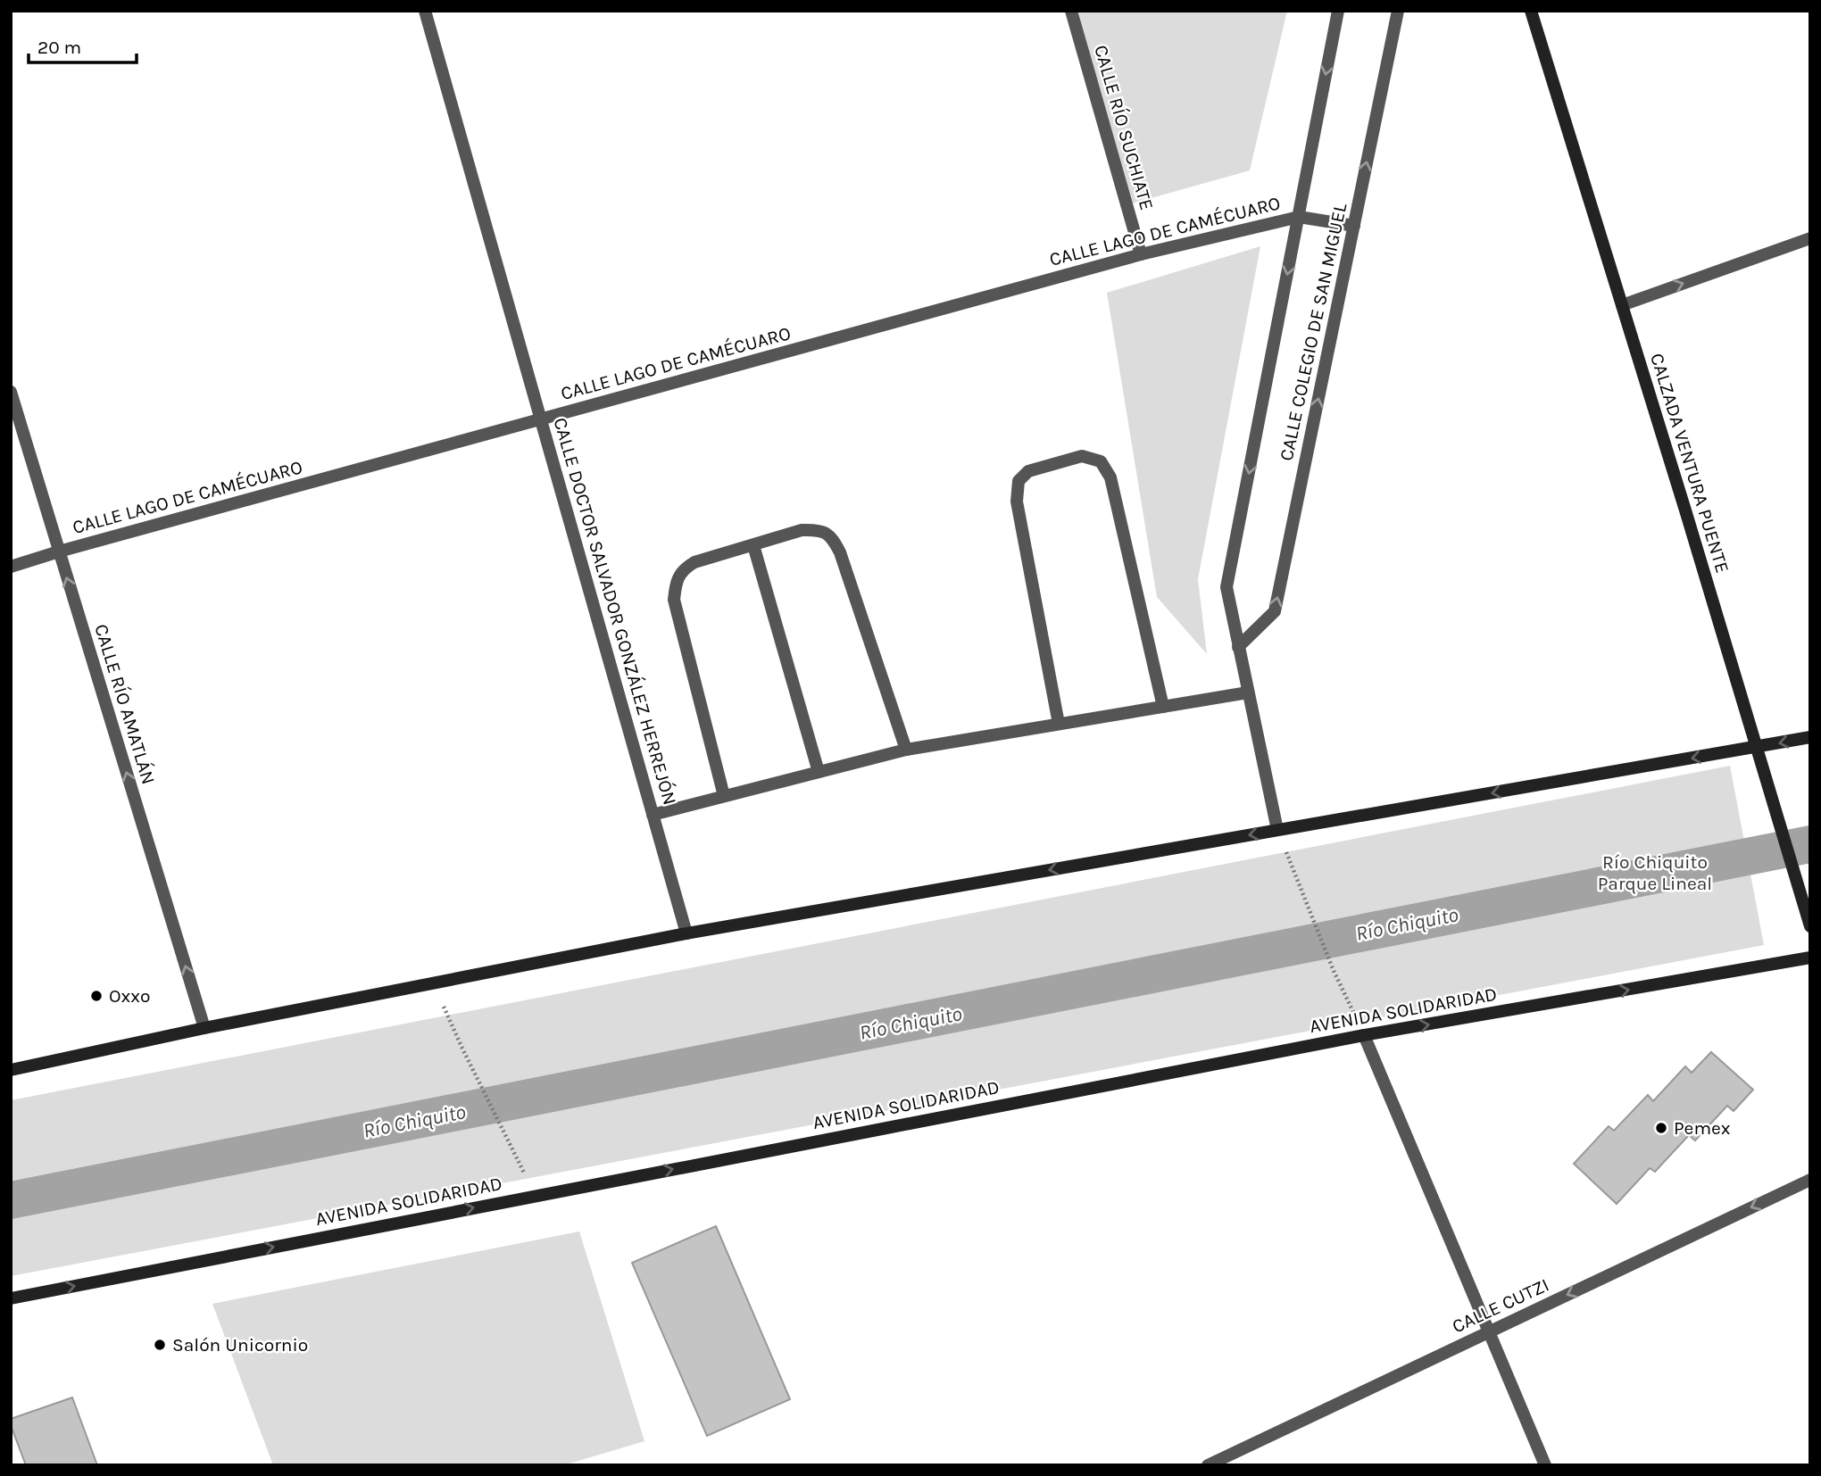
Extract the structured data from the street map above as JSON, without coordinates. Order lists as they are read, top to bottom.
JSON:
{
  "streets": {
    "main road": ["CALZADA VENTURA PUENTE", "AVENIDA SOLIDARIDAD"],
    "street": [
      "CALLE RÍO SUCHIATE",
      "CALLE LAGO DE CAMÉCUARO",
      "CALLE COLEGIO DE SAN MIGUEL",
      "CALLE DOCTOR SALVADOR GONZÁLEZ HERREJÓN",
      "CALLE RÍO AMATLÁN",
      "CALLE CUTZI"
    ]
  },
  "crossings": [
    ["CALLE RÍO SUCHIATE", "CALLE LAGO DE CAMÉCUARO"],
    ["CALLE LAGO DE CAMÉCUARO", "CALLE COLEGIO DE SAN MIGUEL"],
    ["CALLE LAGO DE CAMÉCUARO", "CALLE DOCTOR SALVADOR GONZÁLEZ HERREJÓN"],
    ["CALLE LAGO DE CAMÉCUARO", "CALLE RÍO AMATLÁN"]
  ],
  "one_way": ["CALLE RÍO AMATLÁN", "AVENIDA SOLIDARIDAD", "CALLE CUTZI"],
  "water": ["Río Chiquito"],
  "parks": ["Río Chiquito Parque Lineal"],
  "places": ["Oxxo", "Pemex", "Salón Unicornio"],
  "scale_bar": "20 m"
}
